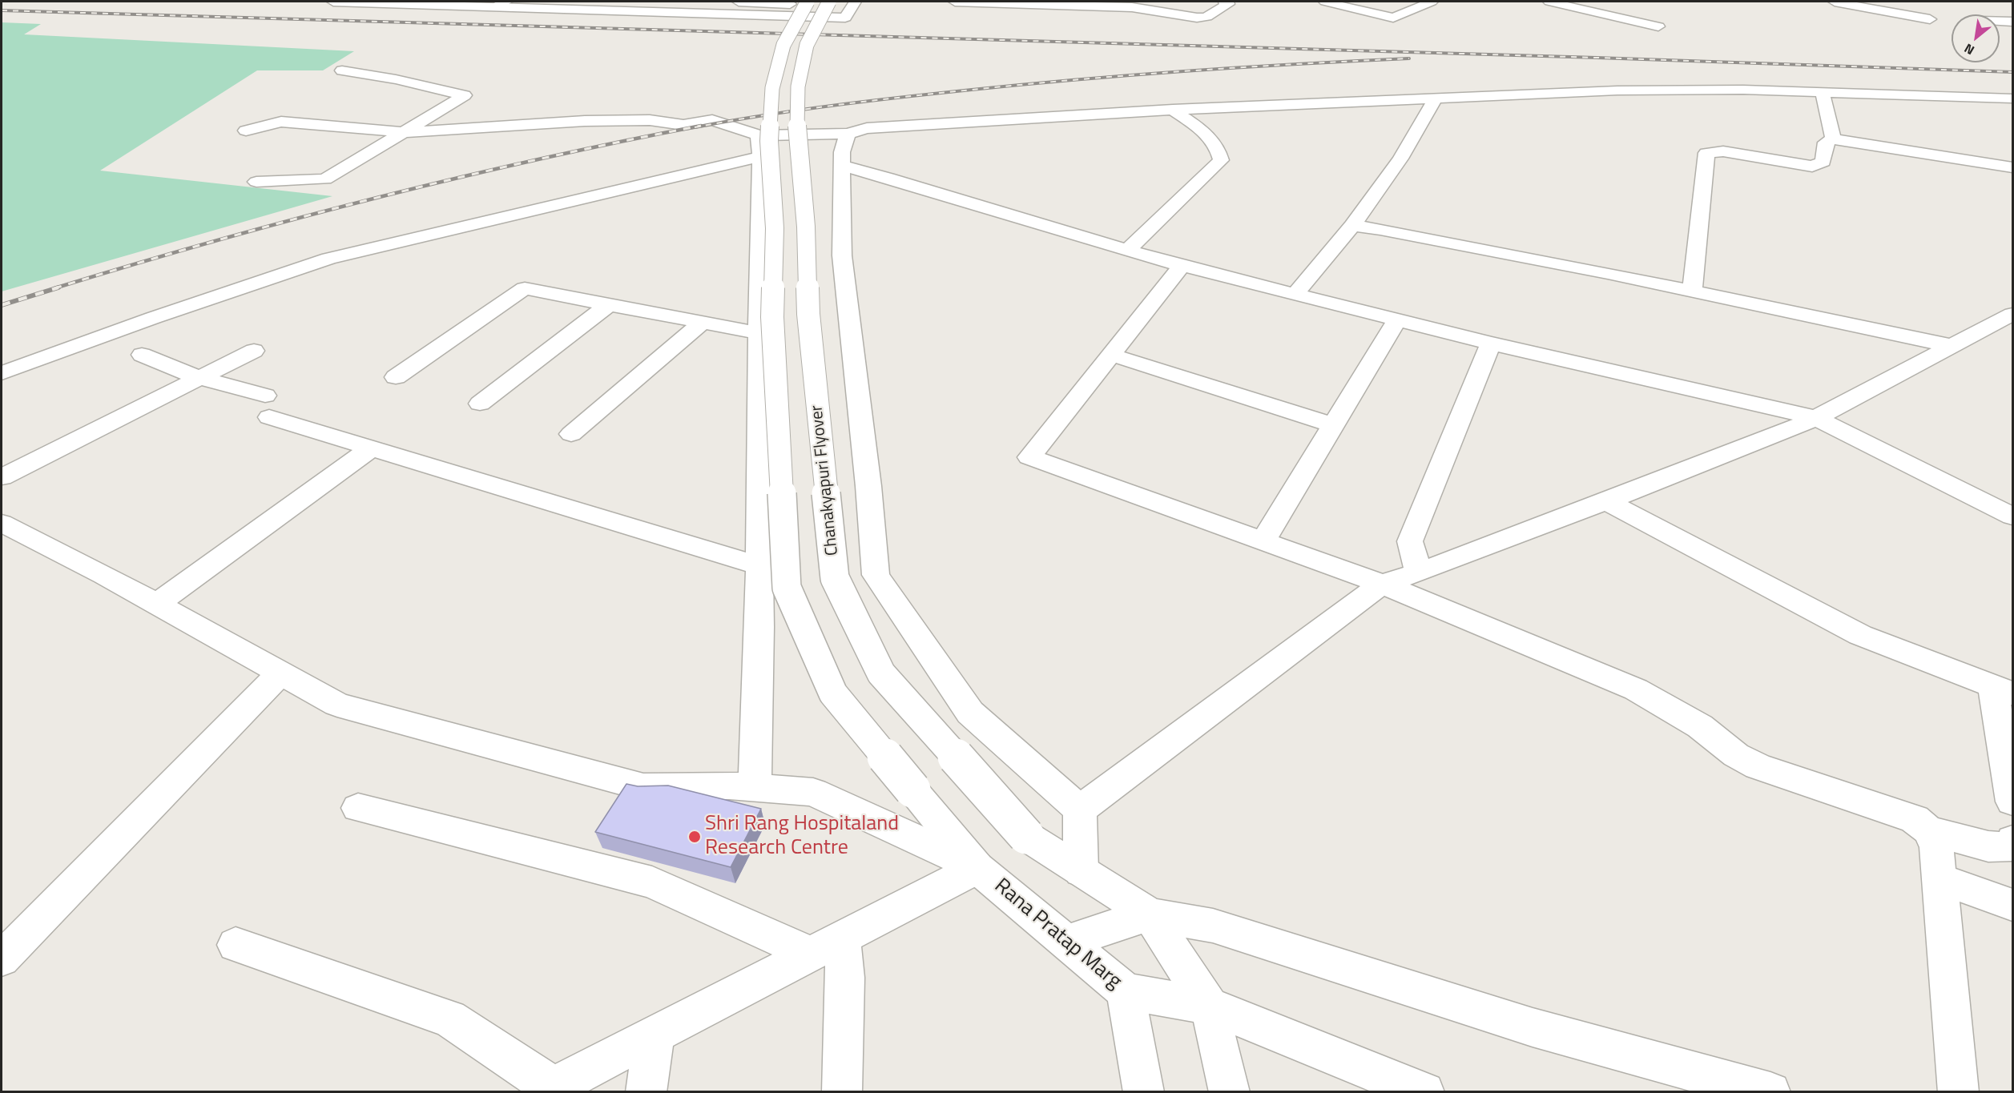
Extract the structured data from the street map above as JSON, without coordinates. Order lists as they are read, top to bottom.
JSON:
{
  "streets": {
    "street": ["Chanakyapuri Flyover", "Rana Pratap Marg"]
  },
  "places": ["Shri Rang Hospitaland Research Centre"],
  "north": "bottom left"
}
